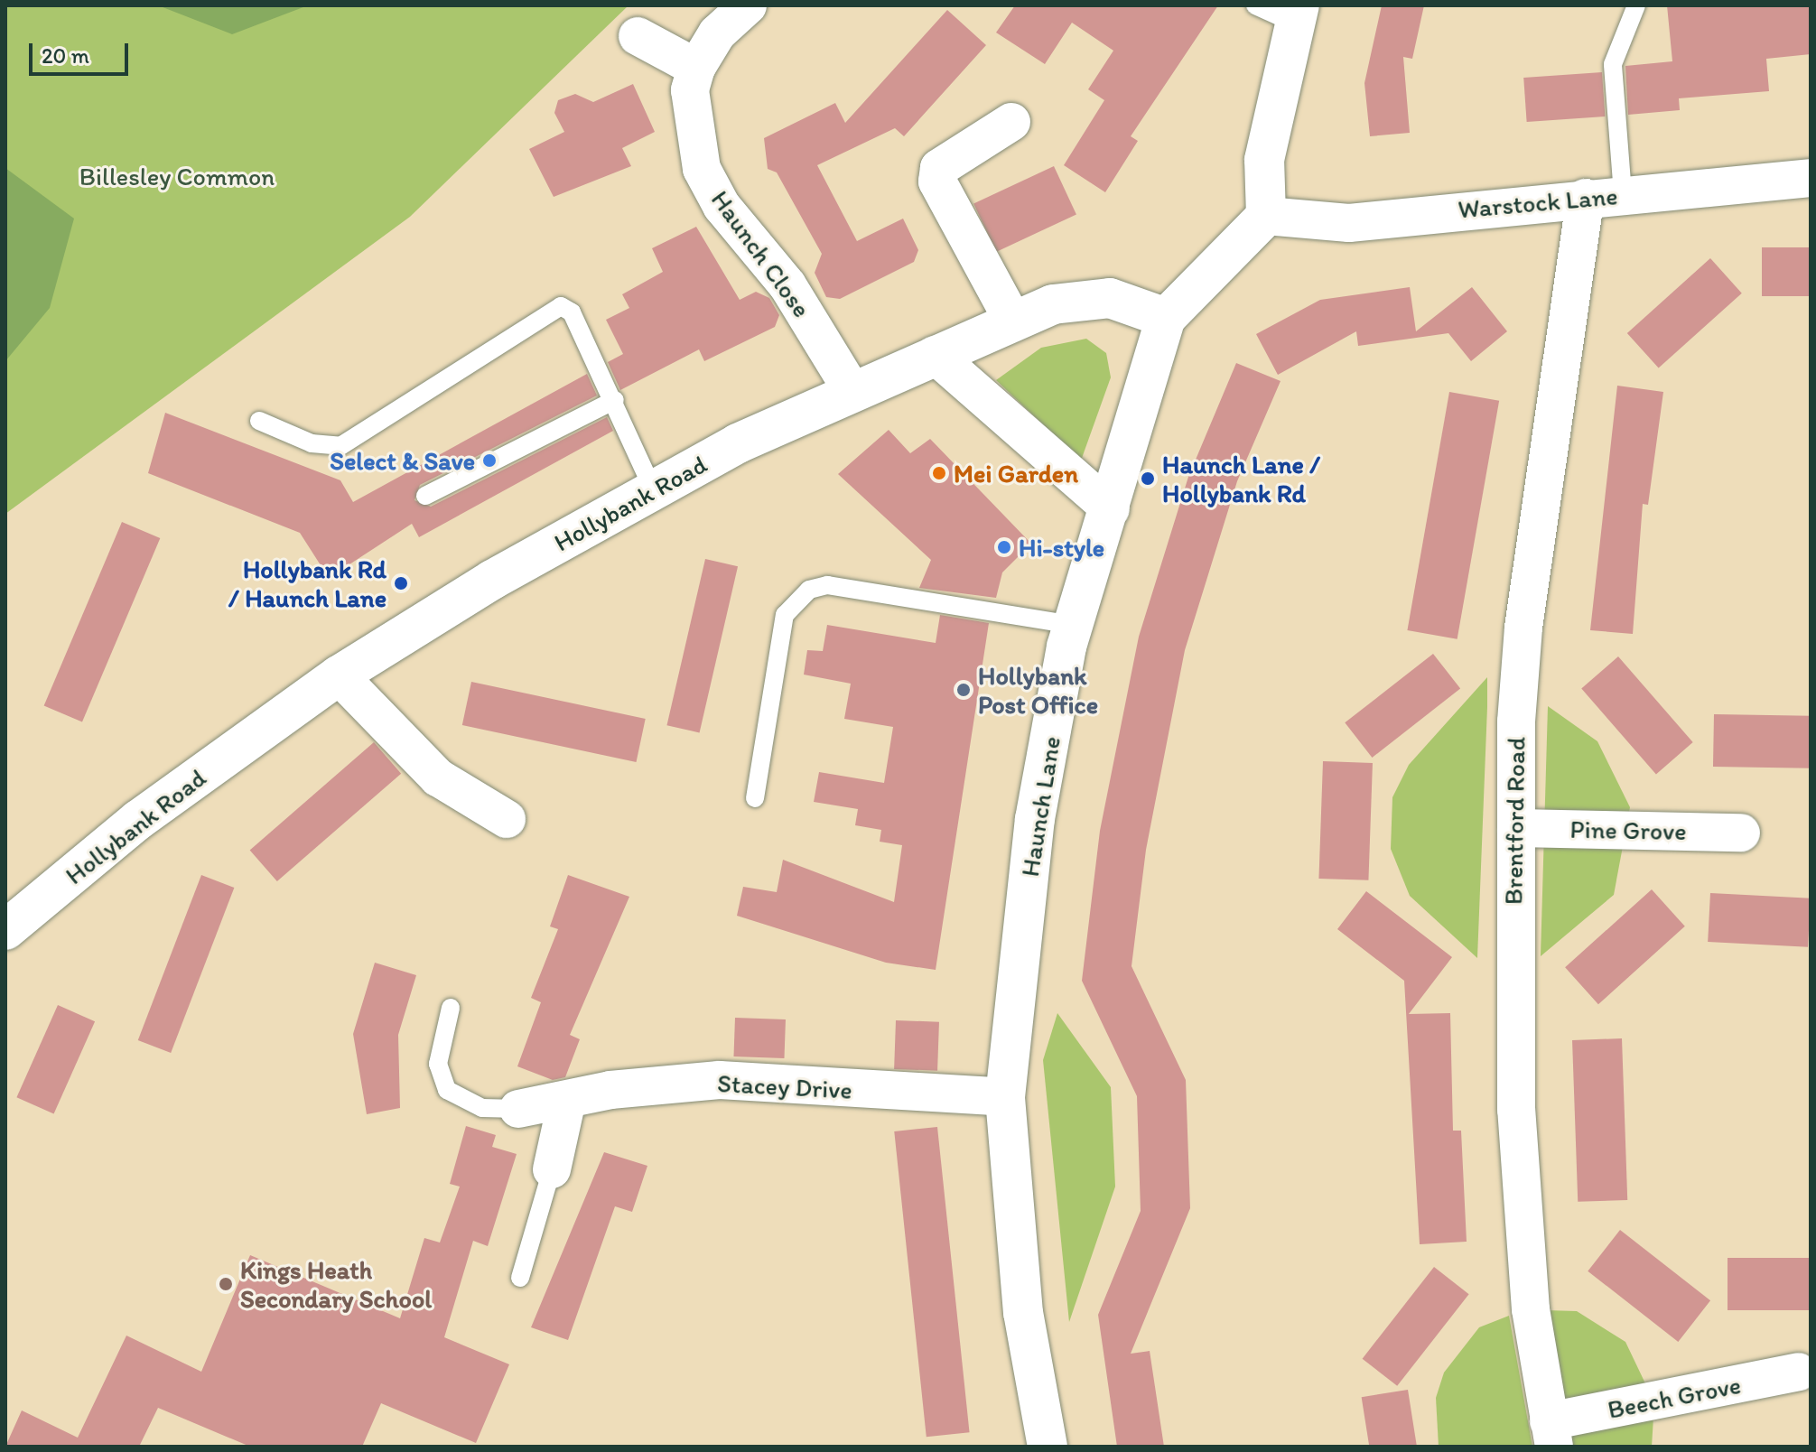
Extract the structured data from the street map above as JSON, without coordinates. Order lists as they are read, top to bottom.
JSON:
{
  "streets": {
    "street": [
      "Warstock Lane",
      "Haunch Close",
      "Hollybank Road",
      "Haunch Lane",
      "Brentford Road",
      "Pine Grove",
      "Stacey Drive",
      "Beech Grove"
    ]
  },
  "crossings": [
    ["Warstock Lane", "Haunch Lane"],
    ["Warstock Lane", "Brentford Road"],
    ["Haunch Close", "Hollybank Road"],
    ["Hollybank Road", "Haunch Lane"],
    ["Haunch Lane", "Stacey Drive"],
    ["Brentford Road", "Pine Grove"],
    ["Brentford Road", "Beech Grove"]
  ],
  "parks": ["Billesley Common"],
  "places": [
    "Select & Save",
    "Mei Garden",
    "Haunch Lane / Hollybank Rd",
    "Hi-style",
    "Hollybank Rd / Haunch Lane",
    "Hollybank Post Office",
    "Kings Heath Secondary School"
  ],
  "scale_bar": "20 m"
}
